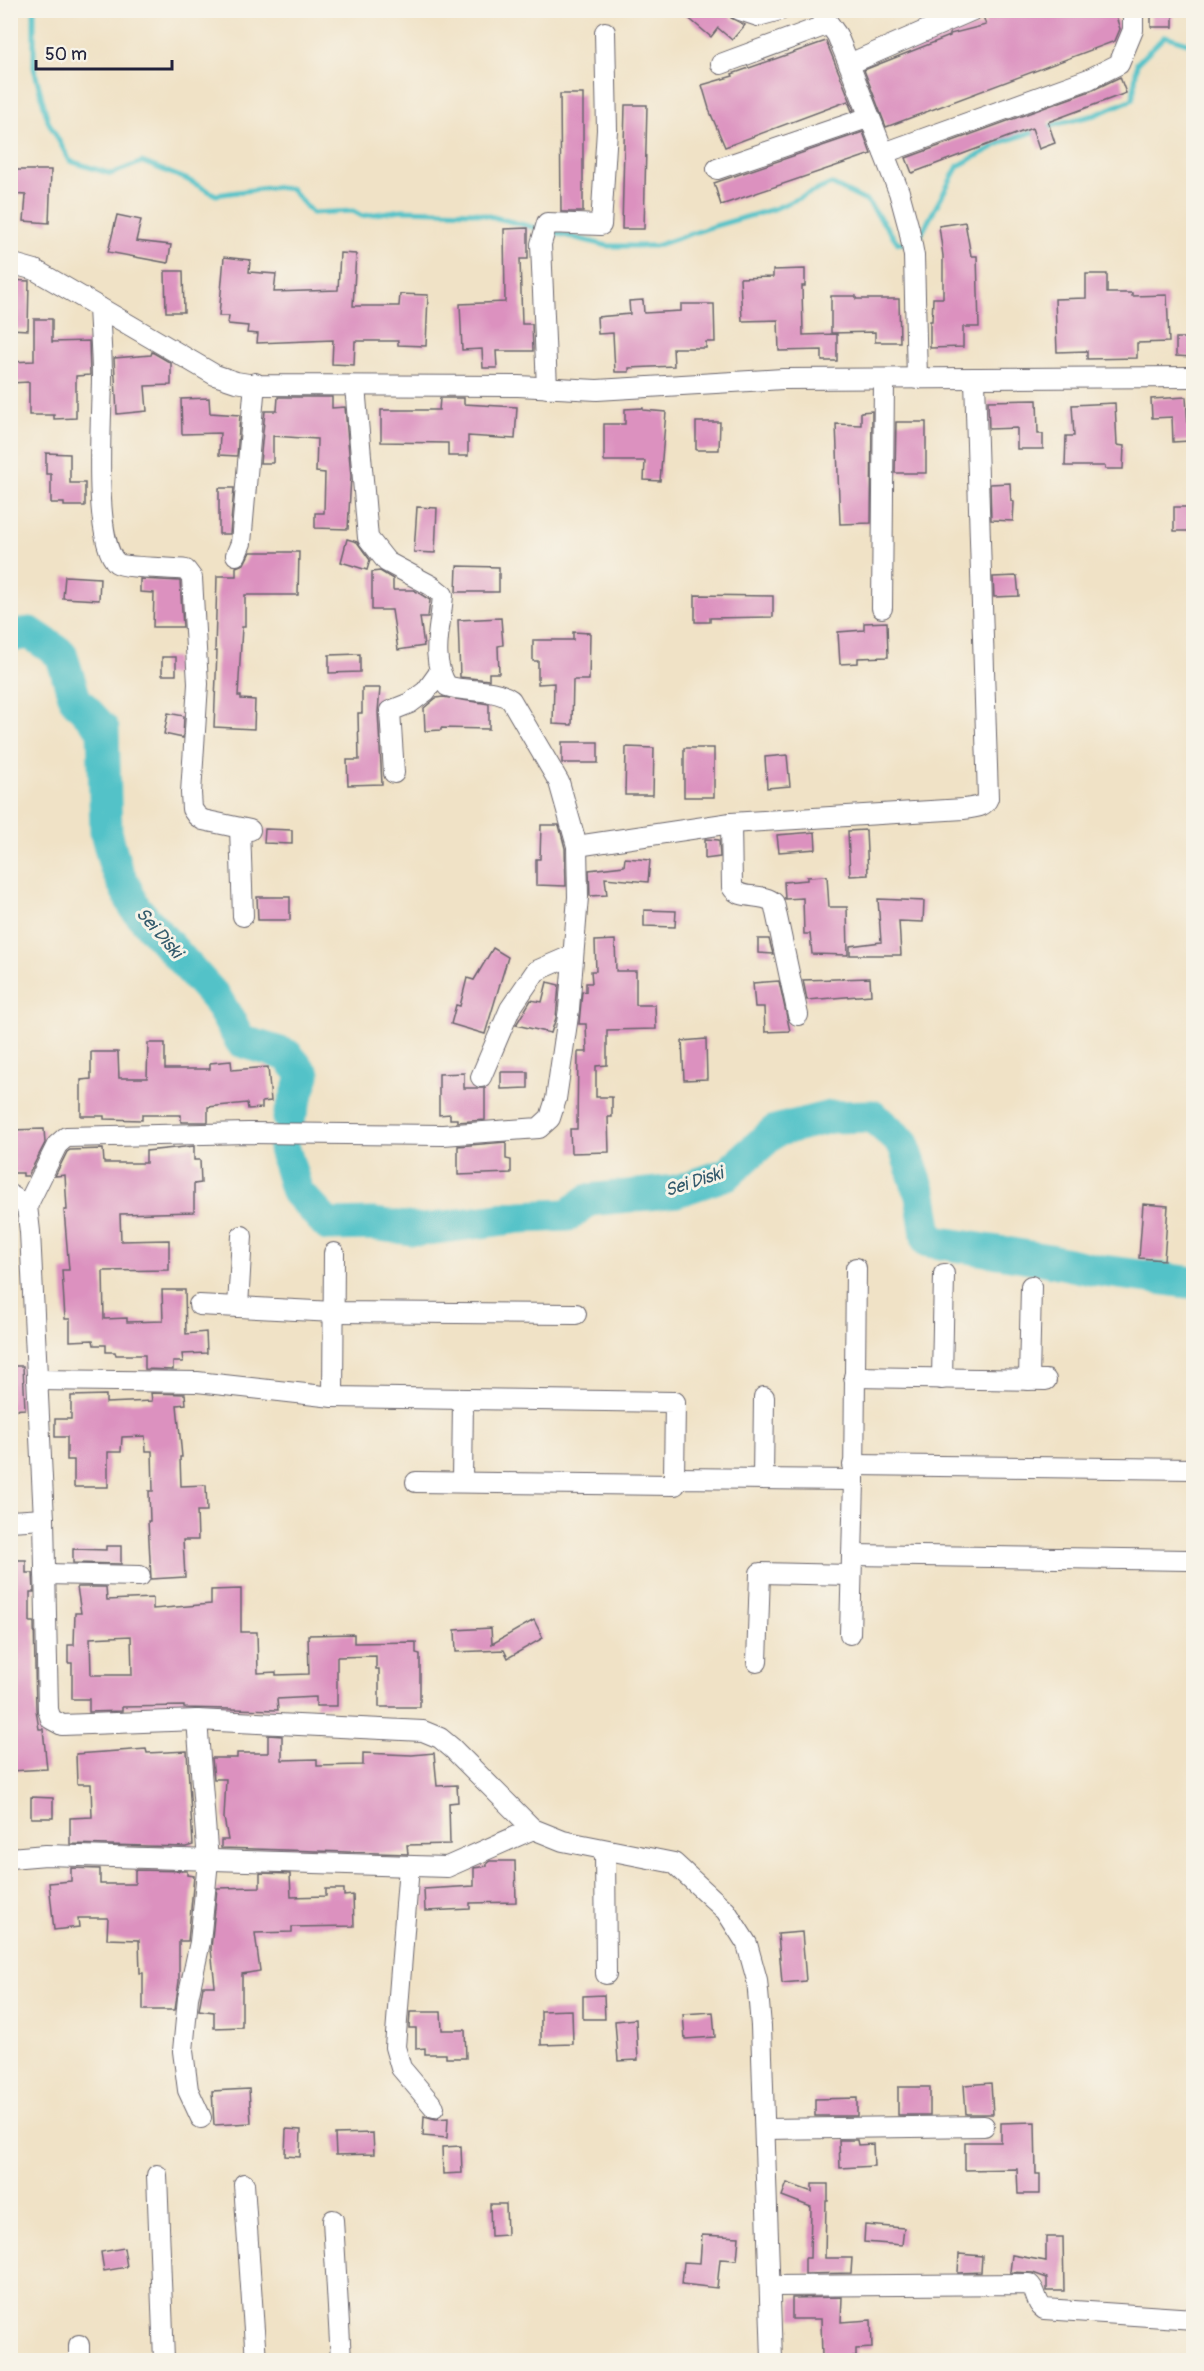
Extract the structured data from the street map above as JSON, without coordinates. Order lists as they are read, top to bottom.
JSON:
{
  "water": ["Sei Diski"],
  "scale_bar": "50 m"
}
